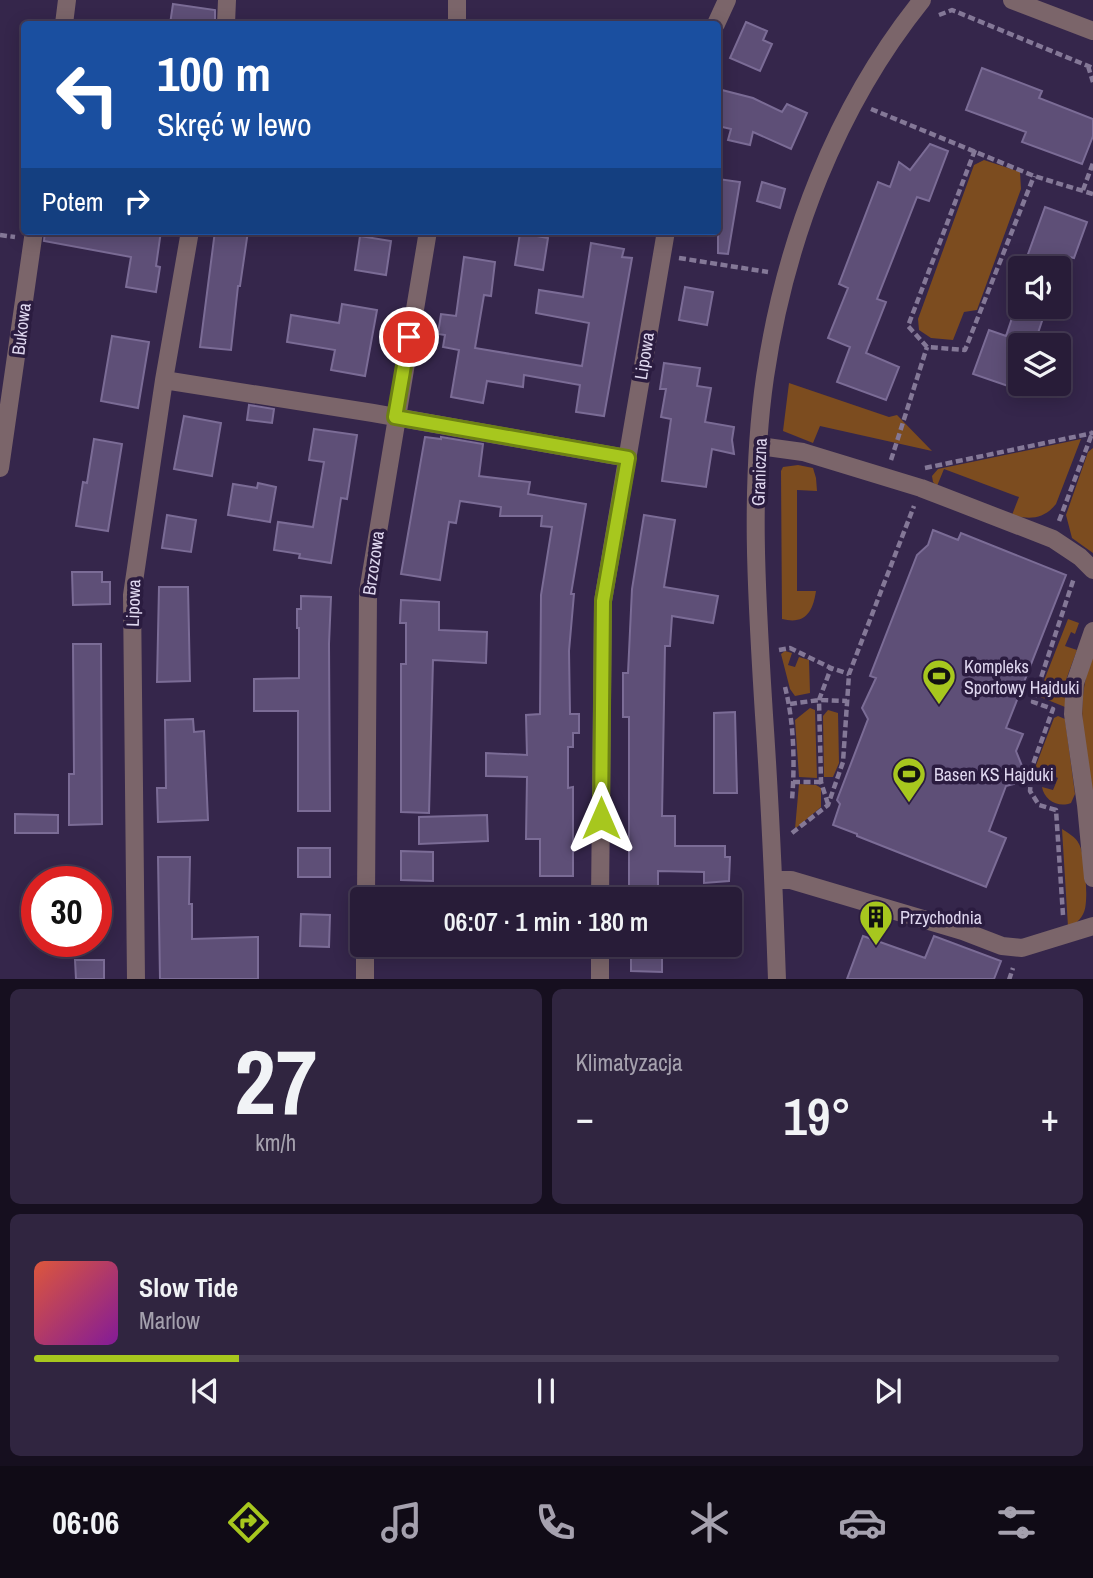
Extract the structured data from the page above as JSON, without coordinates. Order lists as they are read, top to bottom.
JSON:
{
  "streets": {
    "street": [
      "Bukowa",
      "Lipowa",
      "Graniczna",
      "Brzozowa"
    ]
  },
  "places": {
    "sports": ["Kompleks Sportowy Hajduki", "Basen KS Hajduki"],
    "building": ["Przychodnia"]
  },
  "page": {
    "turn": ["100 m", "Skręć w lewo"],
    "then": "Potem",
    "limit": "30",
    "trip": "06:07 · 1 min · 180 m",
    "tile": [
      ["27", "km/h"],
      "Klimatyzacja"
    ],
    "heat": ["−", "19°", "+"],
    "song": ["Slow Tide", "Marlow"],
    "tabs": "06:06"
  }
}
